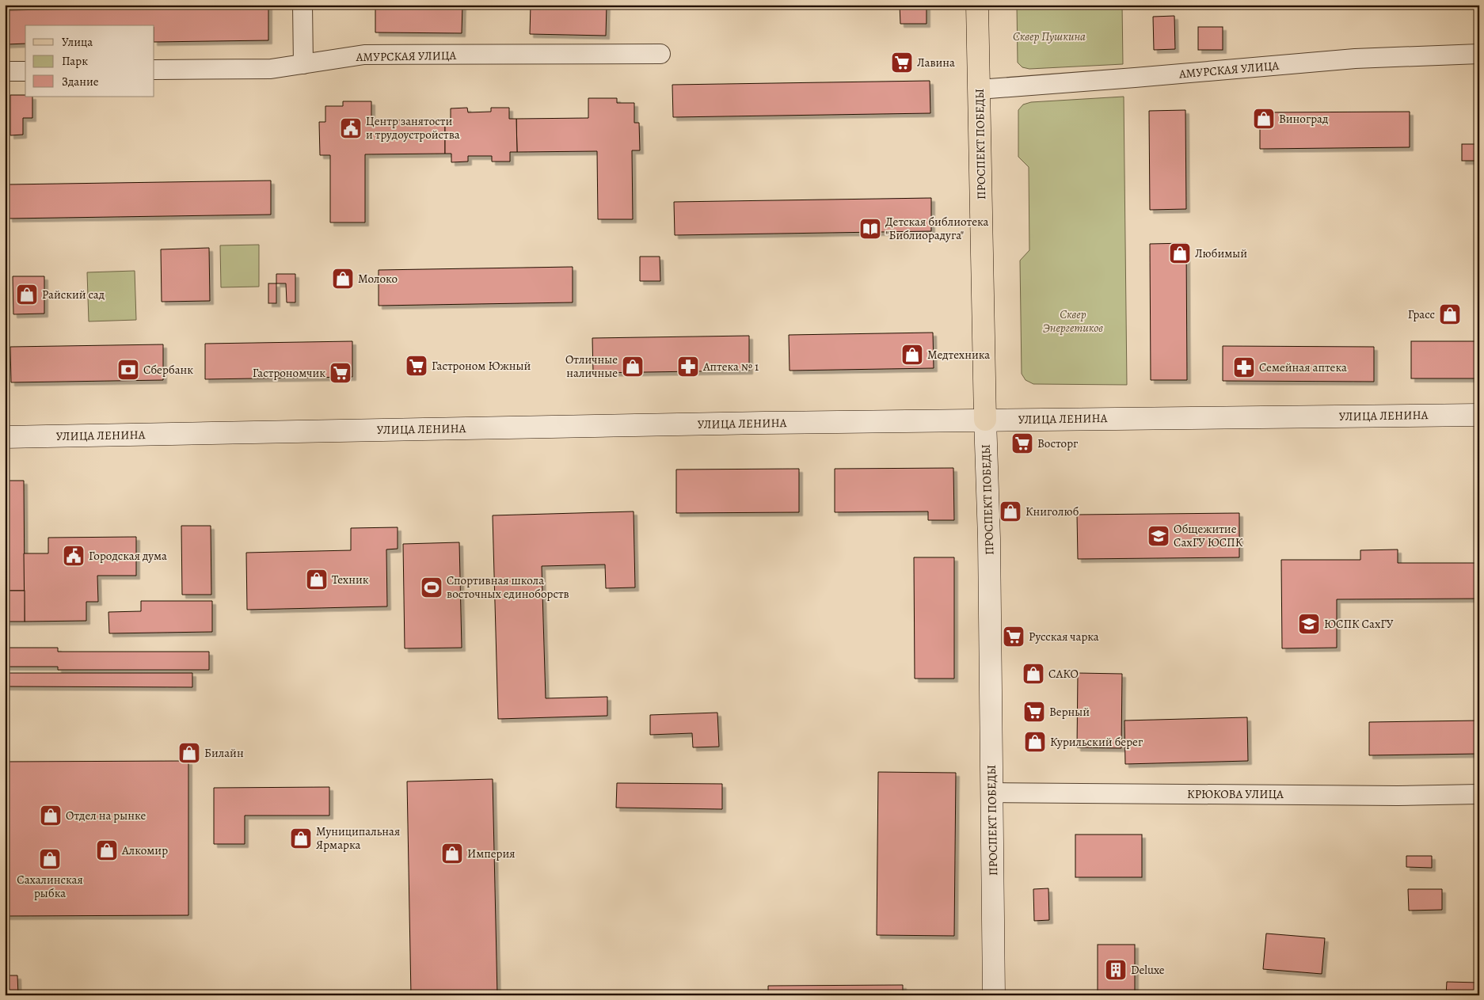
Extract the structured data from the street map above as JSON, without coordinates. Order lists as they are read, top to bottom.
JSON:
{
  "streets": {
    "main road": ["ПРОСПЕКТ ПОБЕДЫ", "УЛИЦА ЛЕНИНА"],
    "street": ["АМУРСКАЯ УЛИЦА", "КРЮКОВА УЛИЦА"]
  },
  "crossings": [
    ["АМУРСКАЯ УЛИЦА", "ПРОСПЕКТ ПОБЕДЫ"],
    ["ПРОСПЕКТ ПОБЕДЫ", "УЛИЦА ЛЕНИНА"],
    ["ПРОСПЕКТ ПОБЕДЫ", "КРЮКОВА УЛИЦА"]
  ],
  "parks": ["Сквер Пушкина", "Сквер Энергетиков"],
  "places": {
    "supermarket": [
      "Лавина",
      "Гастроном Южный",
      "Гастрономчик",
      "Восторг",
      "Русская чарка",
      "Верный"
    ],
    "shop": [
      "Виноград",
      "Любимый",
      "Молоко",
      "Райский сад",
      "Грасс",
      "Медтехника",
      "Отличные наличные",
      "Книголюб",
      "Техник",
      "САКО",
      "Курильский берег",
      "Билайн",
      "Отдел на рынке",
      "Муниципальная Ярмарка",
      "Алкомир",
      "Империя",
      "Сахалинская рыбка"
    ],
    "public building": ["Центр занятости и трудоустройства", "Городская дума"],
    "library": ["Детская библиотека \"Библиорадуга\""],
    "pharmacy": ["Аптека № 1", "Семейная аптека"],
    "bank": ["Сбербанк"],
    "school or university": ["Общежитие СахГУ ЮСПК", "ЮСПК СахГУ"],
    "sports": ["Спортивная школа восточных единоборств"],
    "building": ["Deluxe"]
  },
  "legend": ["Улица", "Парк", "Здание"]
}
